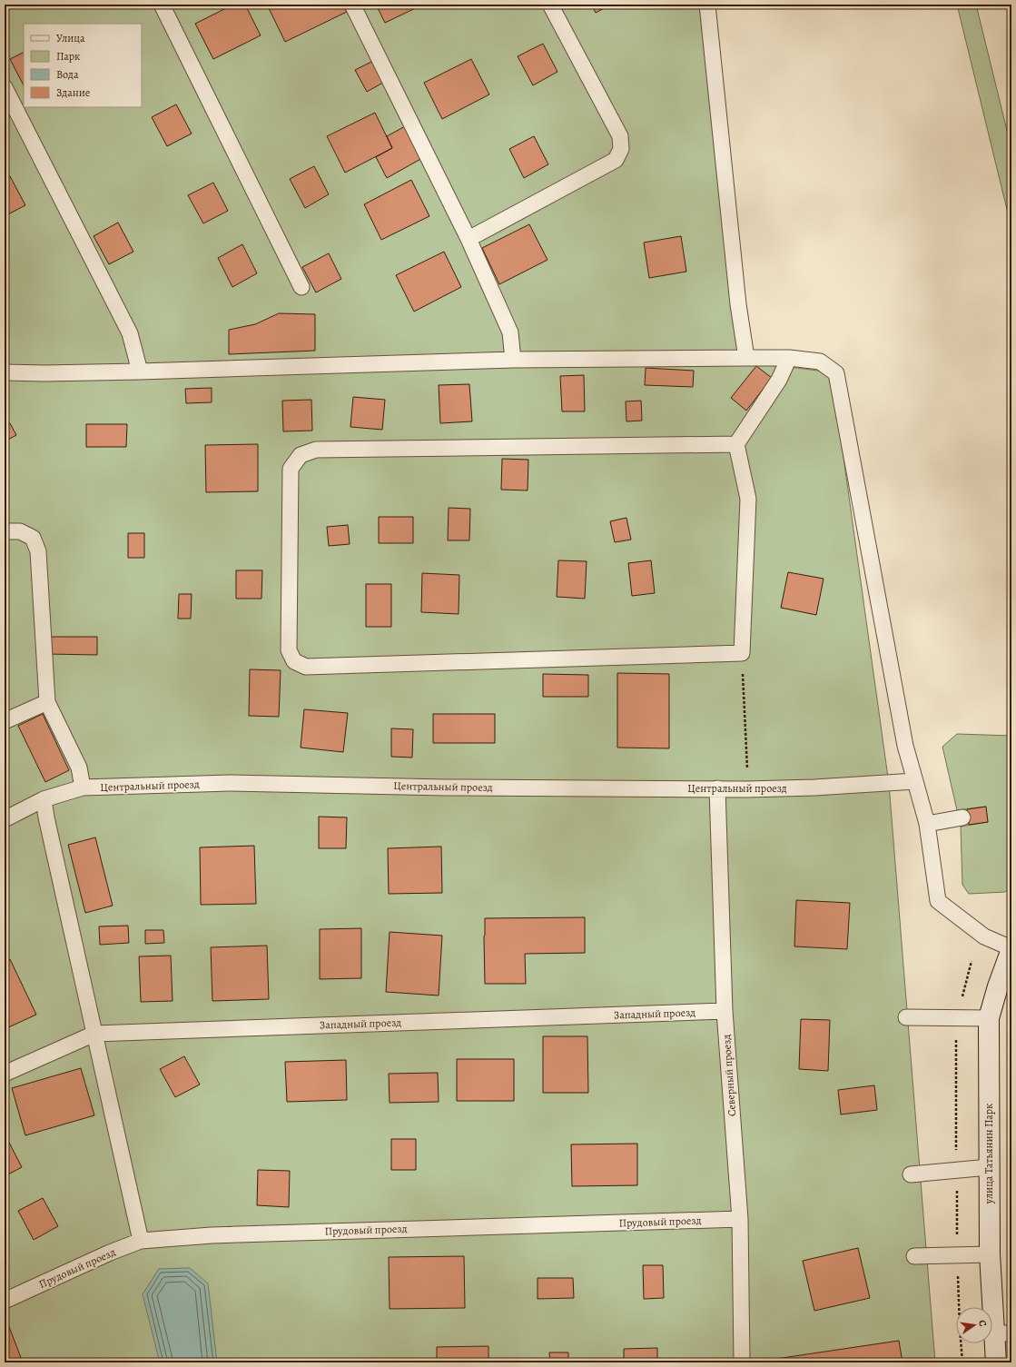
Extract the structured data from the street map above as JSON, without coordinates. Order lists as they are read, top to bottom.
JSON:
{
  "streets": {
    "street": ["улица Татьянин Парк"],
    "lane": [
      "Центральный проезд",
      "Западный проезд",
      "Северный проезд",
      "Прудовый проезд"
    ]
  },
  "crossings": [
    ["Центральный проезд", "Северный проезд"],
    ["Западный проезд", "Северный проезд"],
    ["Северный проезд", "Прудовый проезд"]
  ],
  "legend": [
    "Улица",
    "Парк",
    "Вода",
    "Здание"
  ],
  "north": "right"
}
